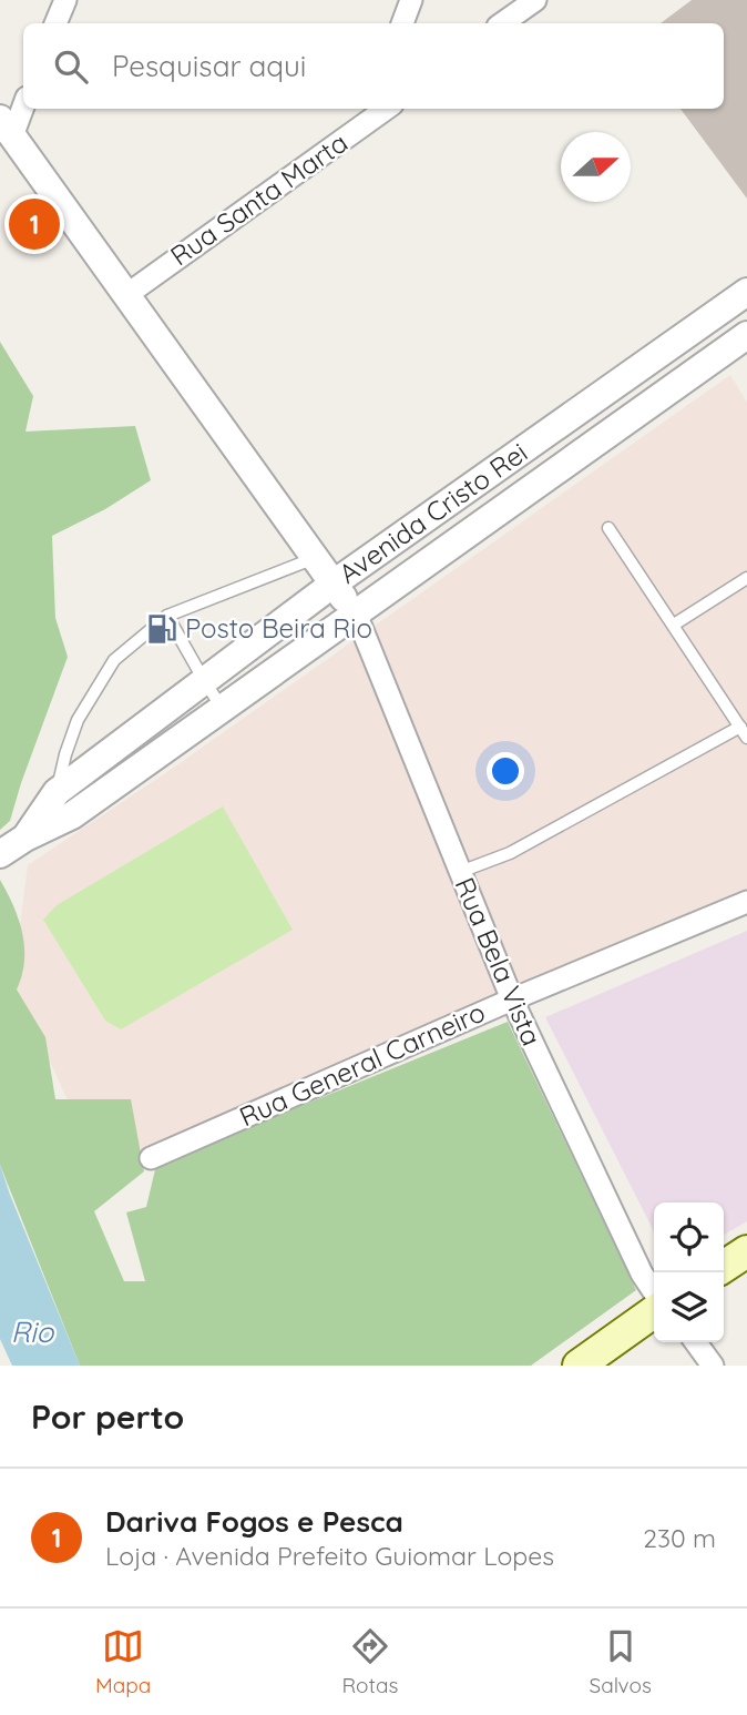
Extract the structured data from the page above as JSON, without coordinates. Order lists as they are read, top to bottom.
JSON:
{
  "streets": {
    "street": [
      "Rua Santa Marta",
      "Avenida Cristo Rei",
      "Rua Bela Vista",
      "Rua General Carneiro"
    ]
  },
  "crossings": [
    ["Avenida Cristo Rei", "Rua Bela Vista"],
    ["Rua Bela Vista", "Rua General Carneiro"]
  ],
  "water": ["Rio"],
  "places": {
    "fuel station": ["Posto Beira Rio"]
  },
  "north": "right",
  "page": {
    "search": "Pesquisar aqui",
    "pins": "1",
    "heading": "Por perto",
    "list": [
      {
        "mark": "1",
        "name": "Dariva Fogos e Pesca",
        "note": "Loja · Avenida Prefeito Guiomar Lopes",
        "value": "230 m"
      }
    ],
    "nav": ["Mapa", "Rotas", "Salvos"]
  }
}
